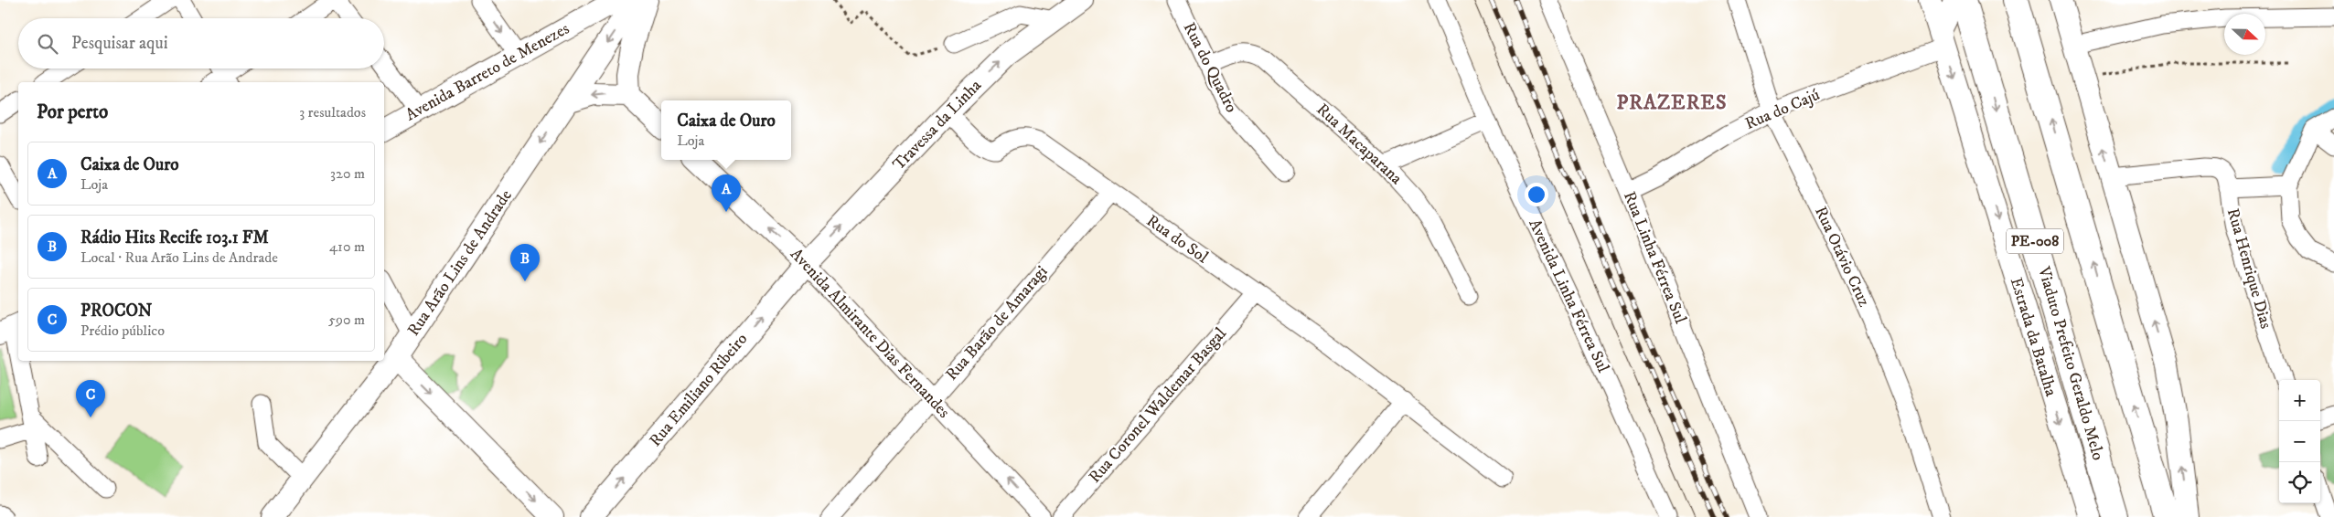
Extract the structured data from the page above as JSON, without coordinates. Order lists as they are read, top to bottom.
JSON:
{
  "streets": {
    "highway": ["PE-008", "Viaduto Prefeito Geraldo Melo"],
    "main road": [
      "Avenida Barreto de Menezes",
      "Travessa da Linha",
      "Rua Arão Lins de Andrade",
      "Avenida Almirante Dias Fernandes",
      "Estrada da Batalha",
      "Rua Emiliano Ribeiro"
    ],
    "street": [
      "Rua do Quadro",
      "Rua do Cajú",
      "Rua Macaparana",
      "Rua do Sol",
      "Rua Otávio Cruz",
      "Rua Linha Férrea Sul",
      "Rua Henrique Dias",
      "Avenida Linha Férrea Sul",
      "Rua Barão de Amaragi",
      "Rua Coronel Waldemar Basgal"
    ]
  },
  "crossings": [
    ["Rua do Quadro", "Rua Macaparana"],
    ["Rua do Cajú", "Rua Otávio Cruz"],
    ["Rua do Cajú", "Rua Linha Férrea Sul"],
    ["Rua do Cajú", "Estrada da Batalha"],
    ["Travessa da Linha", "Rua do Sol"],
    ["Travessa da Linha", "Avenida Almirante Dias Fernandes"],
    ["Travessa da Linha", "Rua Emiliano Ribeiro"],
    ["Rua do Sol", "Rua Barão de Amaragi"],
    ["Rua do Sol", "Rua Coronel Waldemar Basgal"],
    ["Rua Barão de Amaragi", "Avenida Almirante Dias Fernandes"],
    ["Avenida Almirante Dias Fernandes", "Rua Emiliano Ribeiro"]
  ],
  "one_way": [
    "Travessa da Linha",
    "Rua Arão Lins de Andrade",
    "Avenida Almirante Dias Fernandes",
    "Rua Emiliano Ribeiro"
  ],
  "districts": ["PRAZERES"],
  "north": "right",
  "page": {
    "search": "Pesquisar aqui",
    "heading": ["Por perto", "3 resultados"],
    "popup": ["Caixa de Ouro", "Loja"],
    "list": [
      {
        "mark": "A",
        "name": "Caixa de Ouro",
        "note": "Loja",
        "value": "320 m"
      },
      {
        "mark": "B",
        "name": "Rádio Hits Recife 103.1 FM",
        "note": "Local · Rua Arão Lins de Andrade",
        "value": "410 m"
      },
      {
        "mark": "C",
        "name": "PROCON",
        "note": "Prédio público",
        "value": "590 m"
      }
    ],
    "pins": ["A", "B", "C"],
    "map_buttons": ["+", "−"]
  }
}
